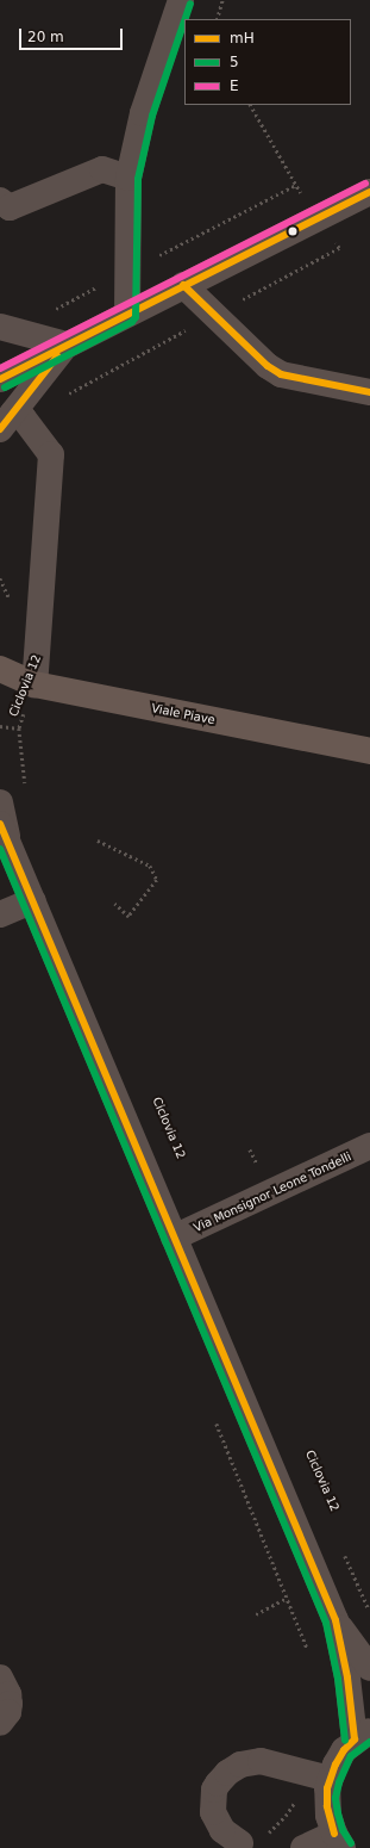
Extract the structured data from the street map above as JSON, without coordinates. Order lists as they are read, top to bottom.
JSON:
{
  "streets": {
    "main road": ["Viale Piave"],
    "street": ["Via Monsignor Leone Tondelli"],
    "path": ["Ciclovia 12"]
  },
  "crossings": [
    ["Ciclovia 12", "Viale Piave"]
  ],
  "lines": ["transit line 5", "transit line E", "transit line mH"],
  "legend": ["mH", "5", "E"],
  "scale_bar": "20 m"
}
